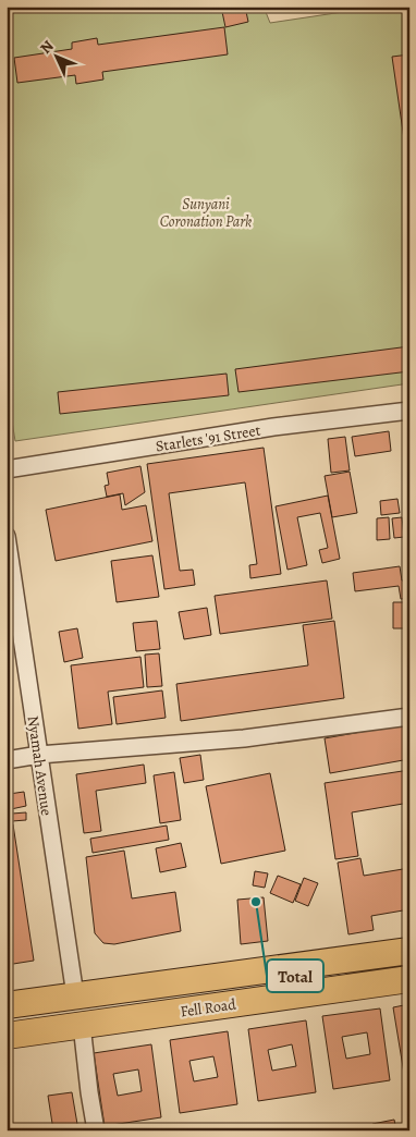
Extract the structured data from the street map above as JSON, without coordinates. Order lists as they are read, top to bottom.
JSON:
{
  "streets": {
    "main road": ["Fell Road"],
    "street": ["Starlets '91 Street", "Nyamah Avenue"]
  },
  "crossings": [
    ["Nyamah Avenue", "Fell Road"]
  ],
  "parks": ["Sunyani Coronation Park"],
  "places": ["Total"],
  "north": "top left"
}
